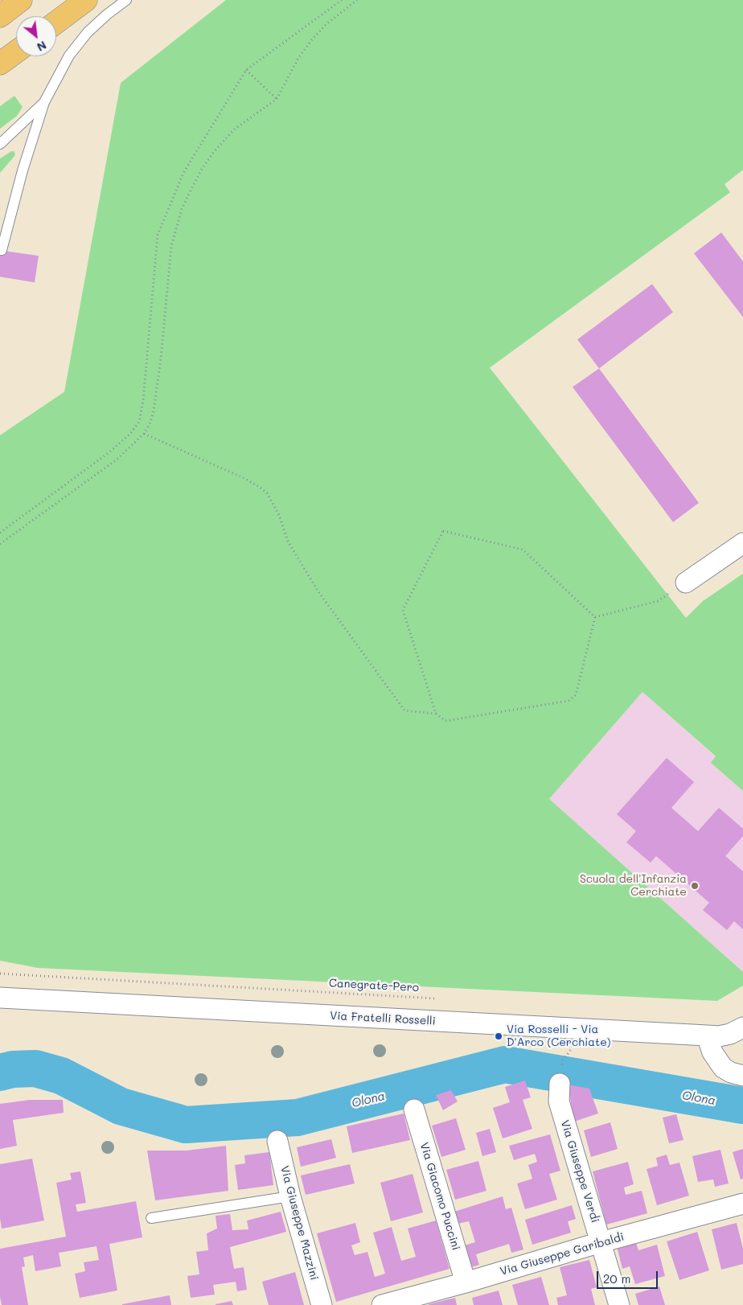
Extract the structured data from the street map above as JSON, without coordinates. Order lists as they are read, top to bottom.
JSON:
{
  "streets": {
    "street": [
      "Via Fratelli Rosselli",
      "Via Giuseppe Verdi",
      "Via Giacomo Puccini",
      "Via Giuseppe Mazzini",
      "Via Giuseppe Garibaldi"
    ],
    "path": ["Canegrate-Pero"]
  },
  "crossings": [
    ["Via Giuseppe Verdi", "Via Giuseppe Garibaldi"],
    ["Via Giacomo Puccini", "Via Giuseppe Garibaldi"]
  ],
  "water": ["Olona"],
  "places": ["Scuola dell'Infanzia Cerchiate", "Via Rosselli - Via D'Arco (Cerchiate)"],
  "scale_bar": "20 m",
  "north": "bottom right"
}
